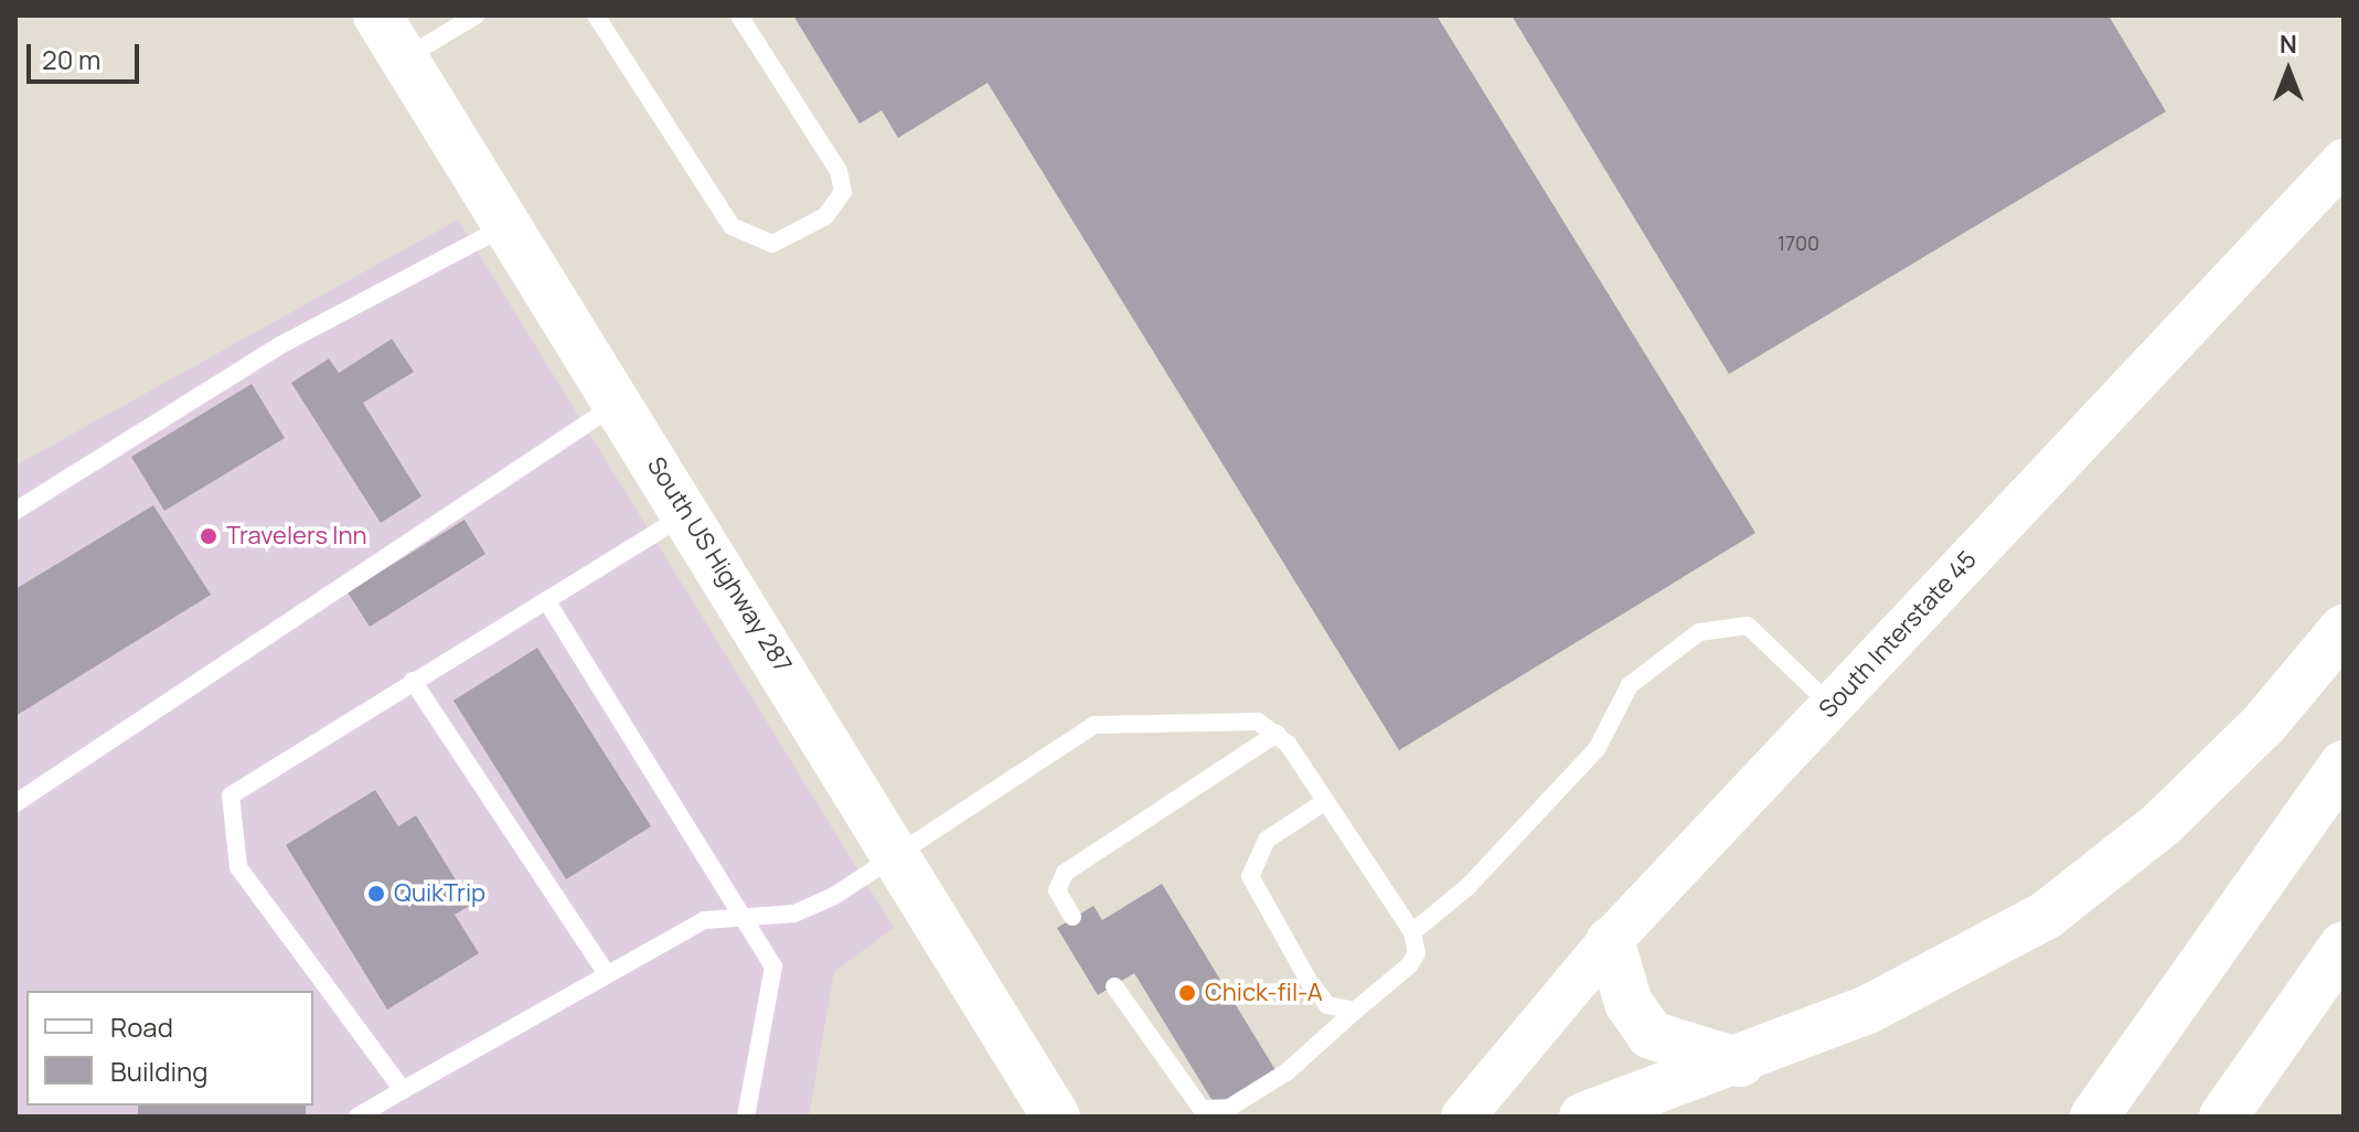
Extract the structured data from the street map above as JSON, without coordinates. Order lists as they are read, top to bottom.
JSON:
{
  "streets": {
    "main road": ["South US Highway 287"],
    "street": ["South Interstate 45"]
  },
  "places": ["Travelers Inn", "QuikTrip", "Chick-fil-A"],
  "house_numbers": ["1700"],
  "legend": ["Road", "Building"],
  "scale_bar": "20 m",
  "north": "top"
}
